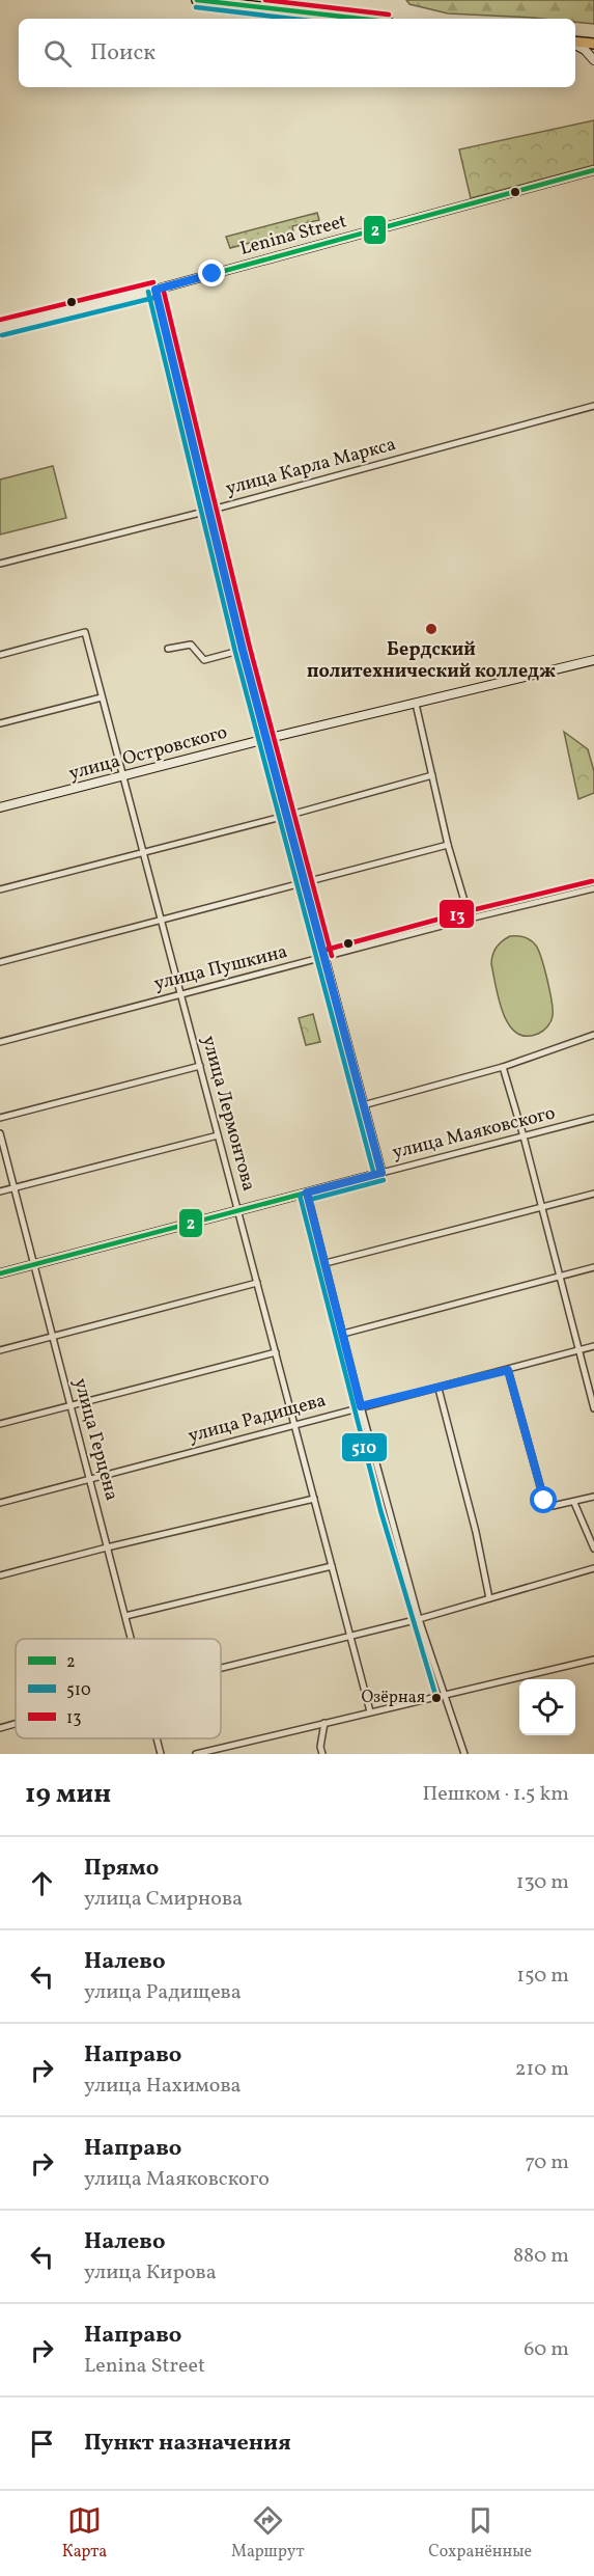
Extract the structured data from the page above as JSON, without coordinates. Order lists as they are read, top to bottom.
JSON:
{
  "streets": {
    "street": [
      "Lenina Street",
      "улица Карла Маркса",
      "улица Островского",
      "улица Пушкина",
      "улица Лермонтова",
      "улица Маяковского",
      "улица Радищева",
      "улица Герцена"
    ]
  },
  "crossings": [
    ["улица Островского", "улица Лермонтова"],
    ["улица Пушкина", "улица Лермонтова"],
    ["улица Лермонтова", "улица Маяковского"],
    ["улица Лермонтова", "улица Радищева"],
    ["улица Маяковского", "улица Герцена"],
    ["улица Радищева", "улица Герцена"]
  ],
  "places": ["Бердский политехнический колледж", "Озёрная"],
  "lines": ["transit line 2", "transit line 13", "transit line 510"],
  "legend": ["2", "510", "13"],
  "page": {
    "search": "Поиск",
    "heading": ["19 мин", "Пешком · 1.5 km"],
    "list": [
      ["Прямо", "улица Смирнова", "130 m"],
      ["Налево", "улица Радищева", "150 m"],
      ["Направо", "улица Нахимова", "210 m"],
      ["Направо", "улица Маяковского", "70 m"],
      ["Налево", "улица Кирова", "880 m"],
      ["Направо", "Lenina Street", "60 m"],
      "Пункт назначения"
    ],
    "nav": ["Карта", "Маршрут", "Сохранённые"]
  }
}
